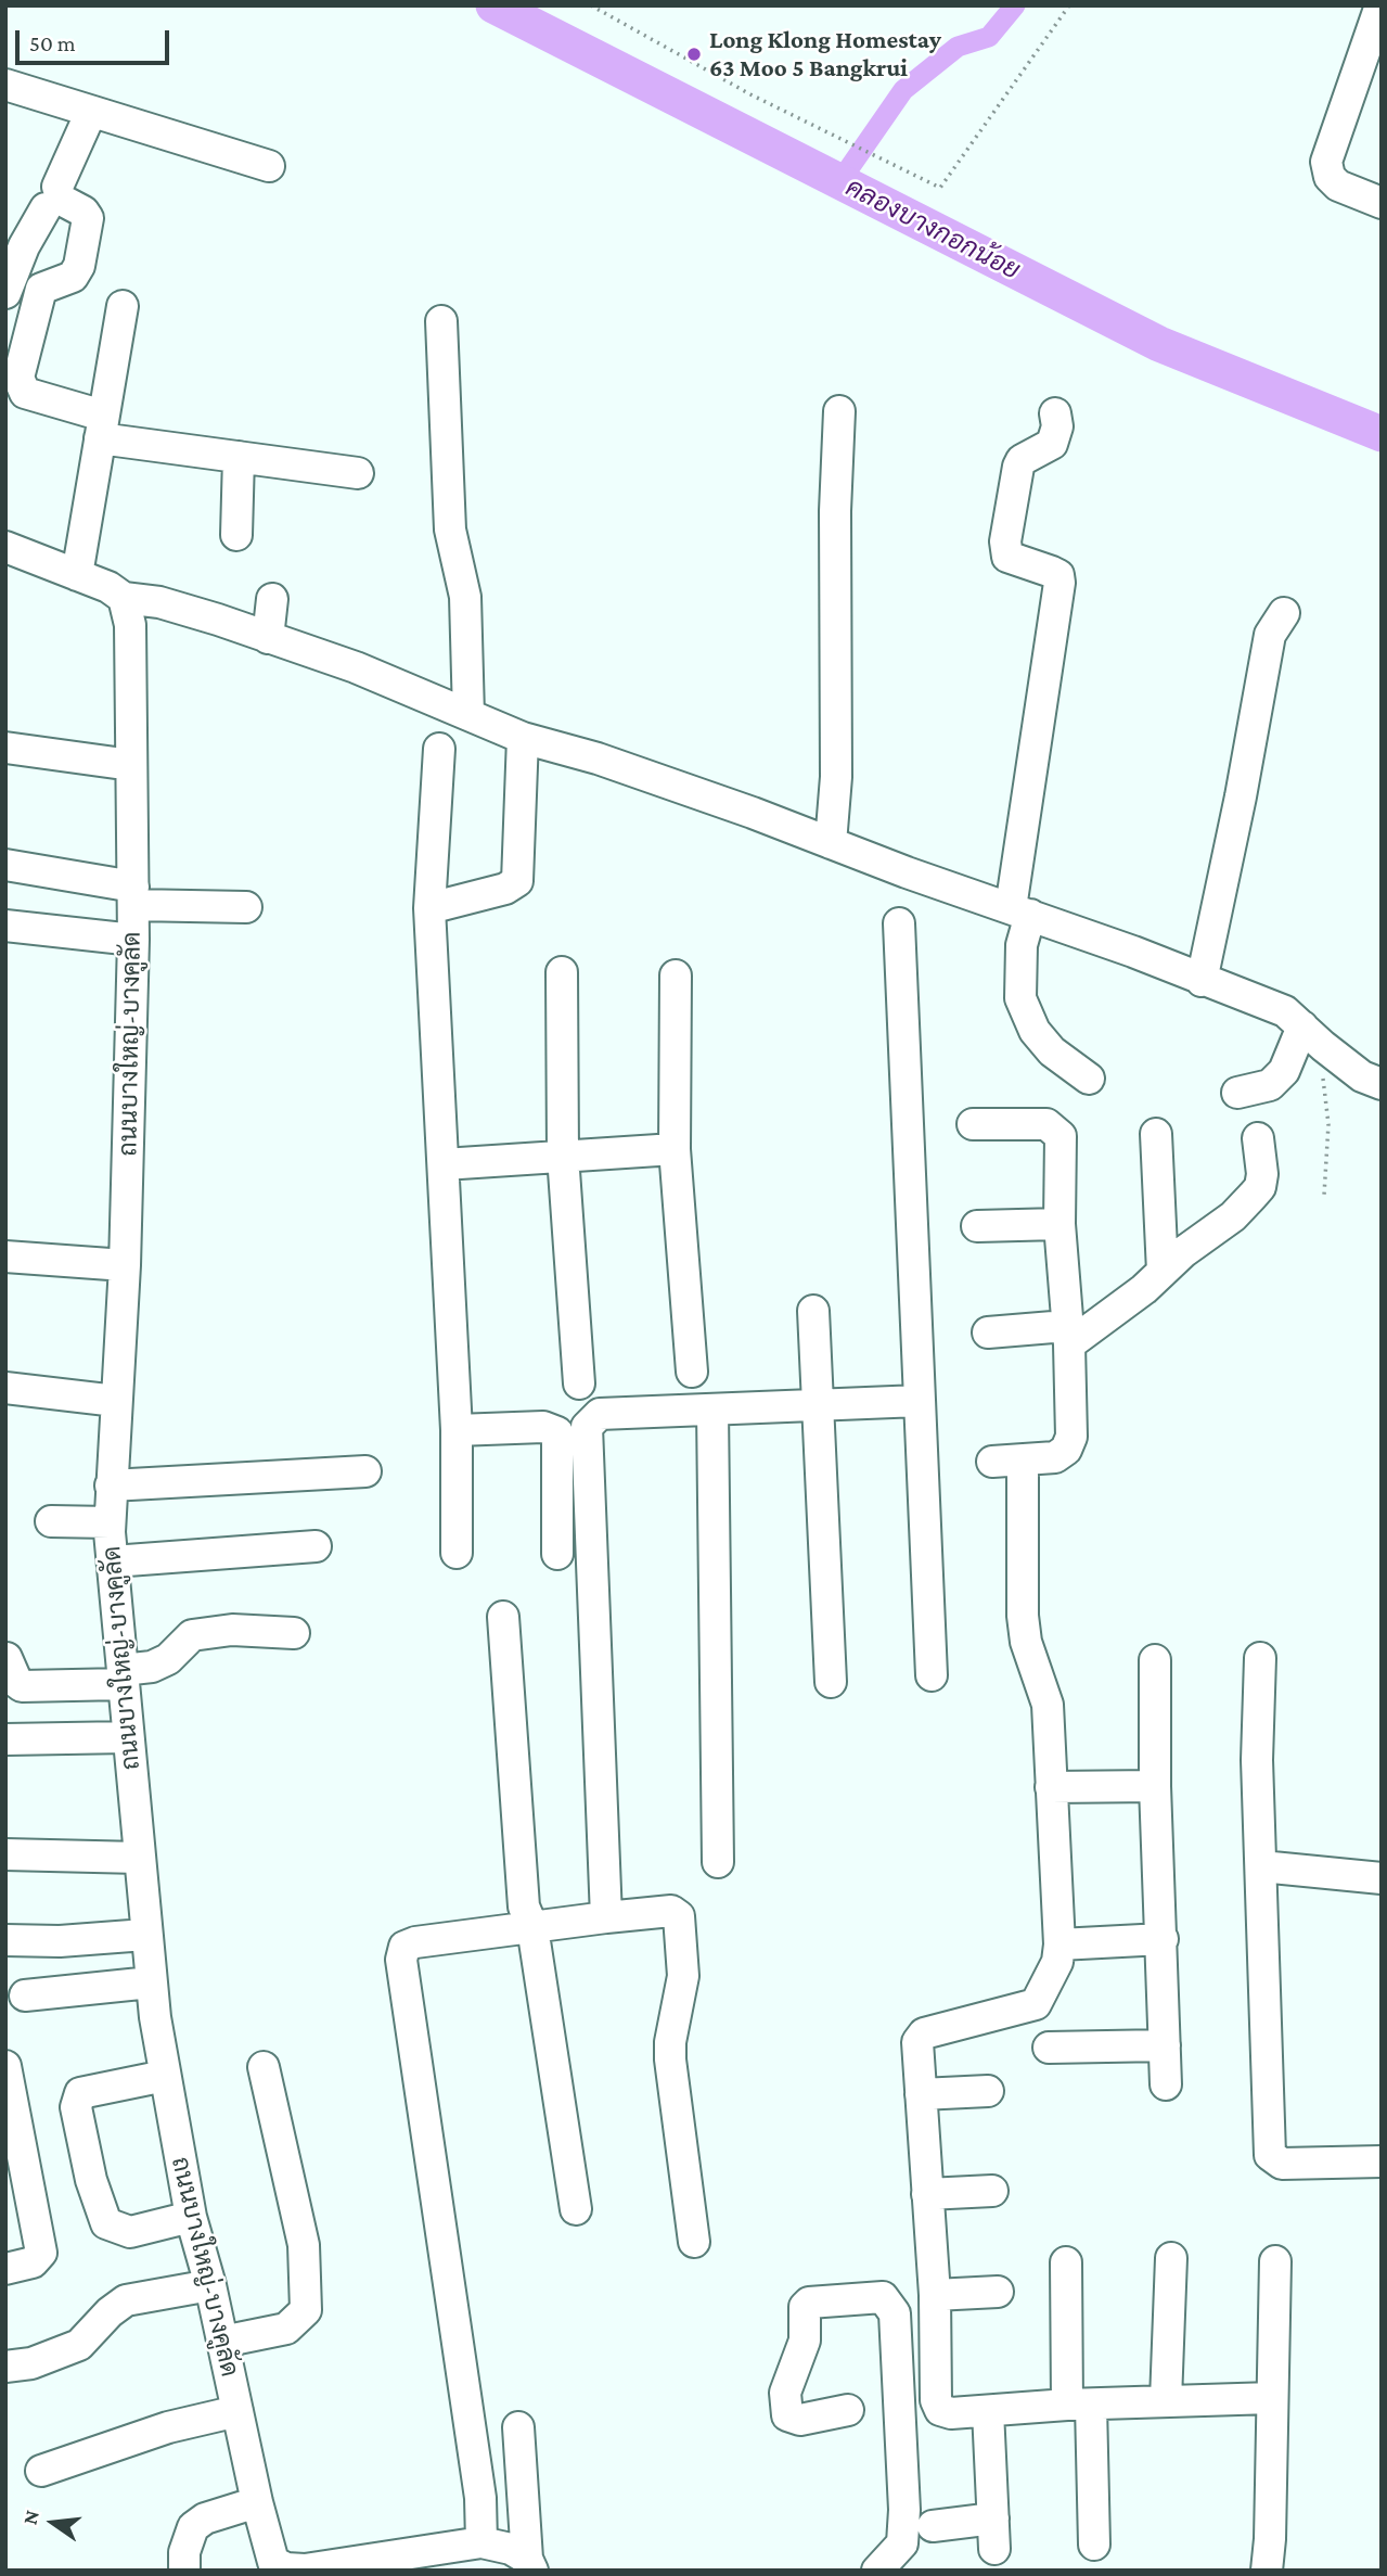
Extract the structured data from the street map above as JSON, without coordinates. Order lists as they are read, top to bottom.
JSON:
{
  "streets": {
    "street": ["ถนนบางใหญ่-บางคูลัด"]
  },
  "water": ["คลองบางกอกน้อย"],
  "places": ["Long Klong Homestay 63 Moo 5 Bangkrui"],
  "scale_bar": "50 m",
  "north": "left"
}
